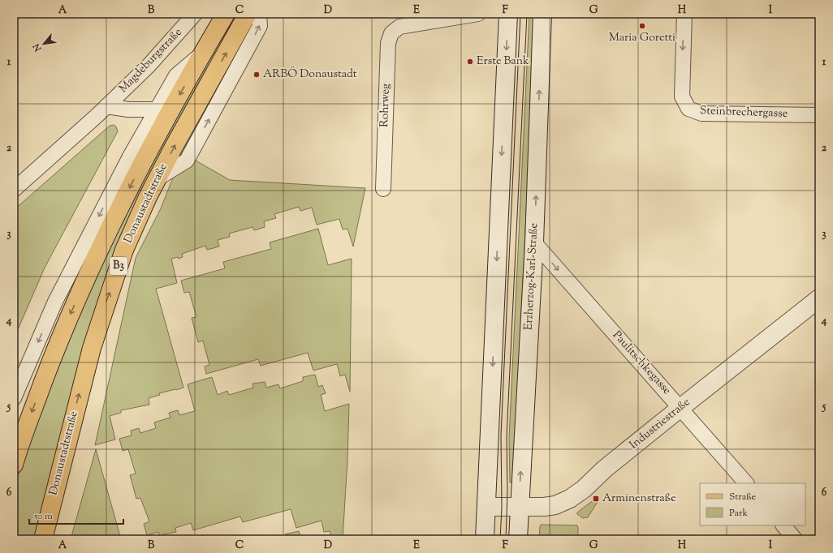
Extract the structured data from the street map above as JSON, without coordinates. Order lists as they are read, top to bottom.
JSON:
{
  "streets": {
    "main road": [
      "Donaustadtstraße",
      "B3",
      "Erzherzog-Karl-Straße",
      "Industriestraße"
    ],
    "street": [
      "Magdeburgstraße",
      "Rohrweg",
      "Steinbrechergasse",
      "Paulitschkegasse"
    ]
  },
  "crossings": [
    ["Magdeburgstraße", "Donaustadtstraße"],
    ["Erzherzog-Karl-Straße", "Paulitschkegasse"],
    ["Erzherzog-Karl-Straße", "Industriestraße"],
    ["Paulitschkegasse", "Industriestraße"]
  ],
  "one_way": ["Paulitschkegasse"],
  "places": {
    "other": ["Maria Goretti", "Erste Bank", "ARBÖ Donaustadt"],
    "transit": ["Arminenstraße"]
  },
  "legend": ["Straße", "Park"],
  "scale_bar": "50 m",
  "north": "bottom left",
  "grid": {
    "columns": [
      "A",
      "B",
      "C",
      "D",
      "E",
      "F",
      "G",
      "H",
      "I"
    ],
    "rows": [
      "1",
      "2",
      "3",
      "4",
      "5",
      "6"
    ]
  }
}
